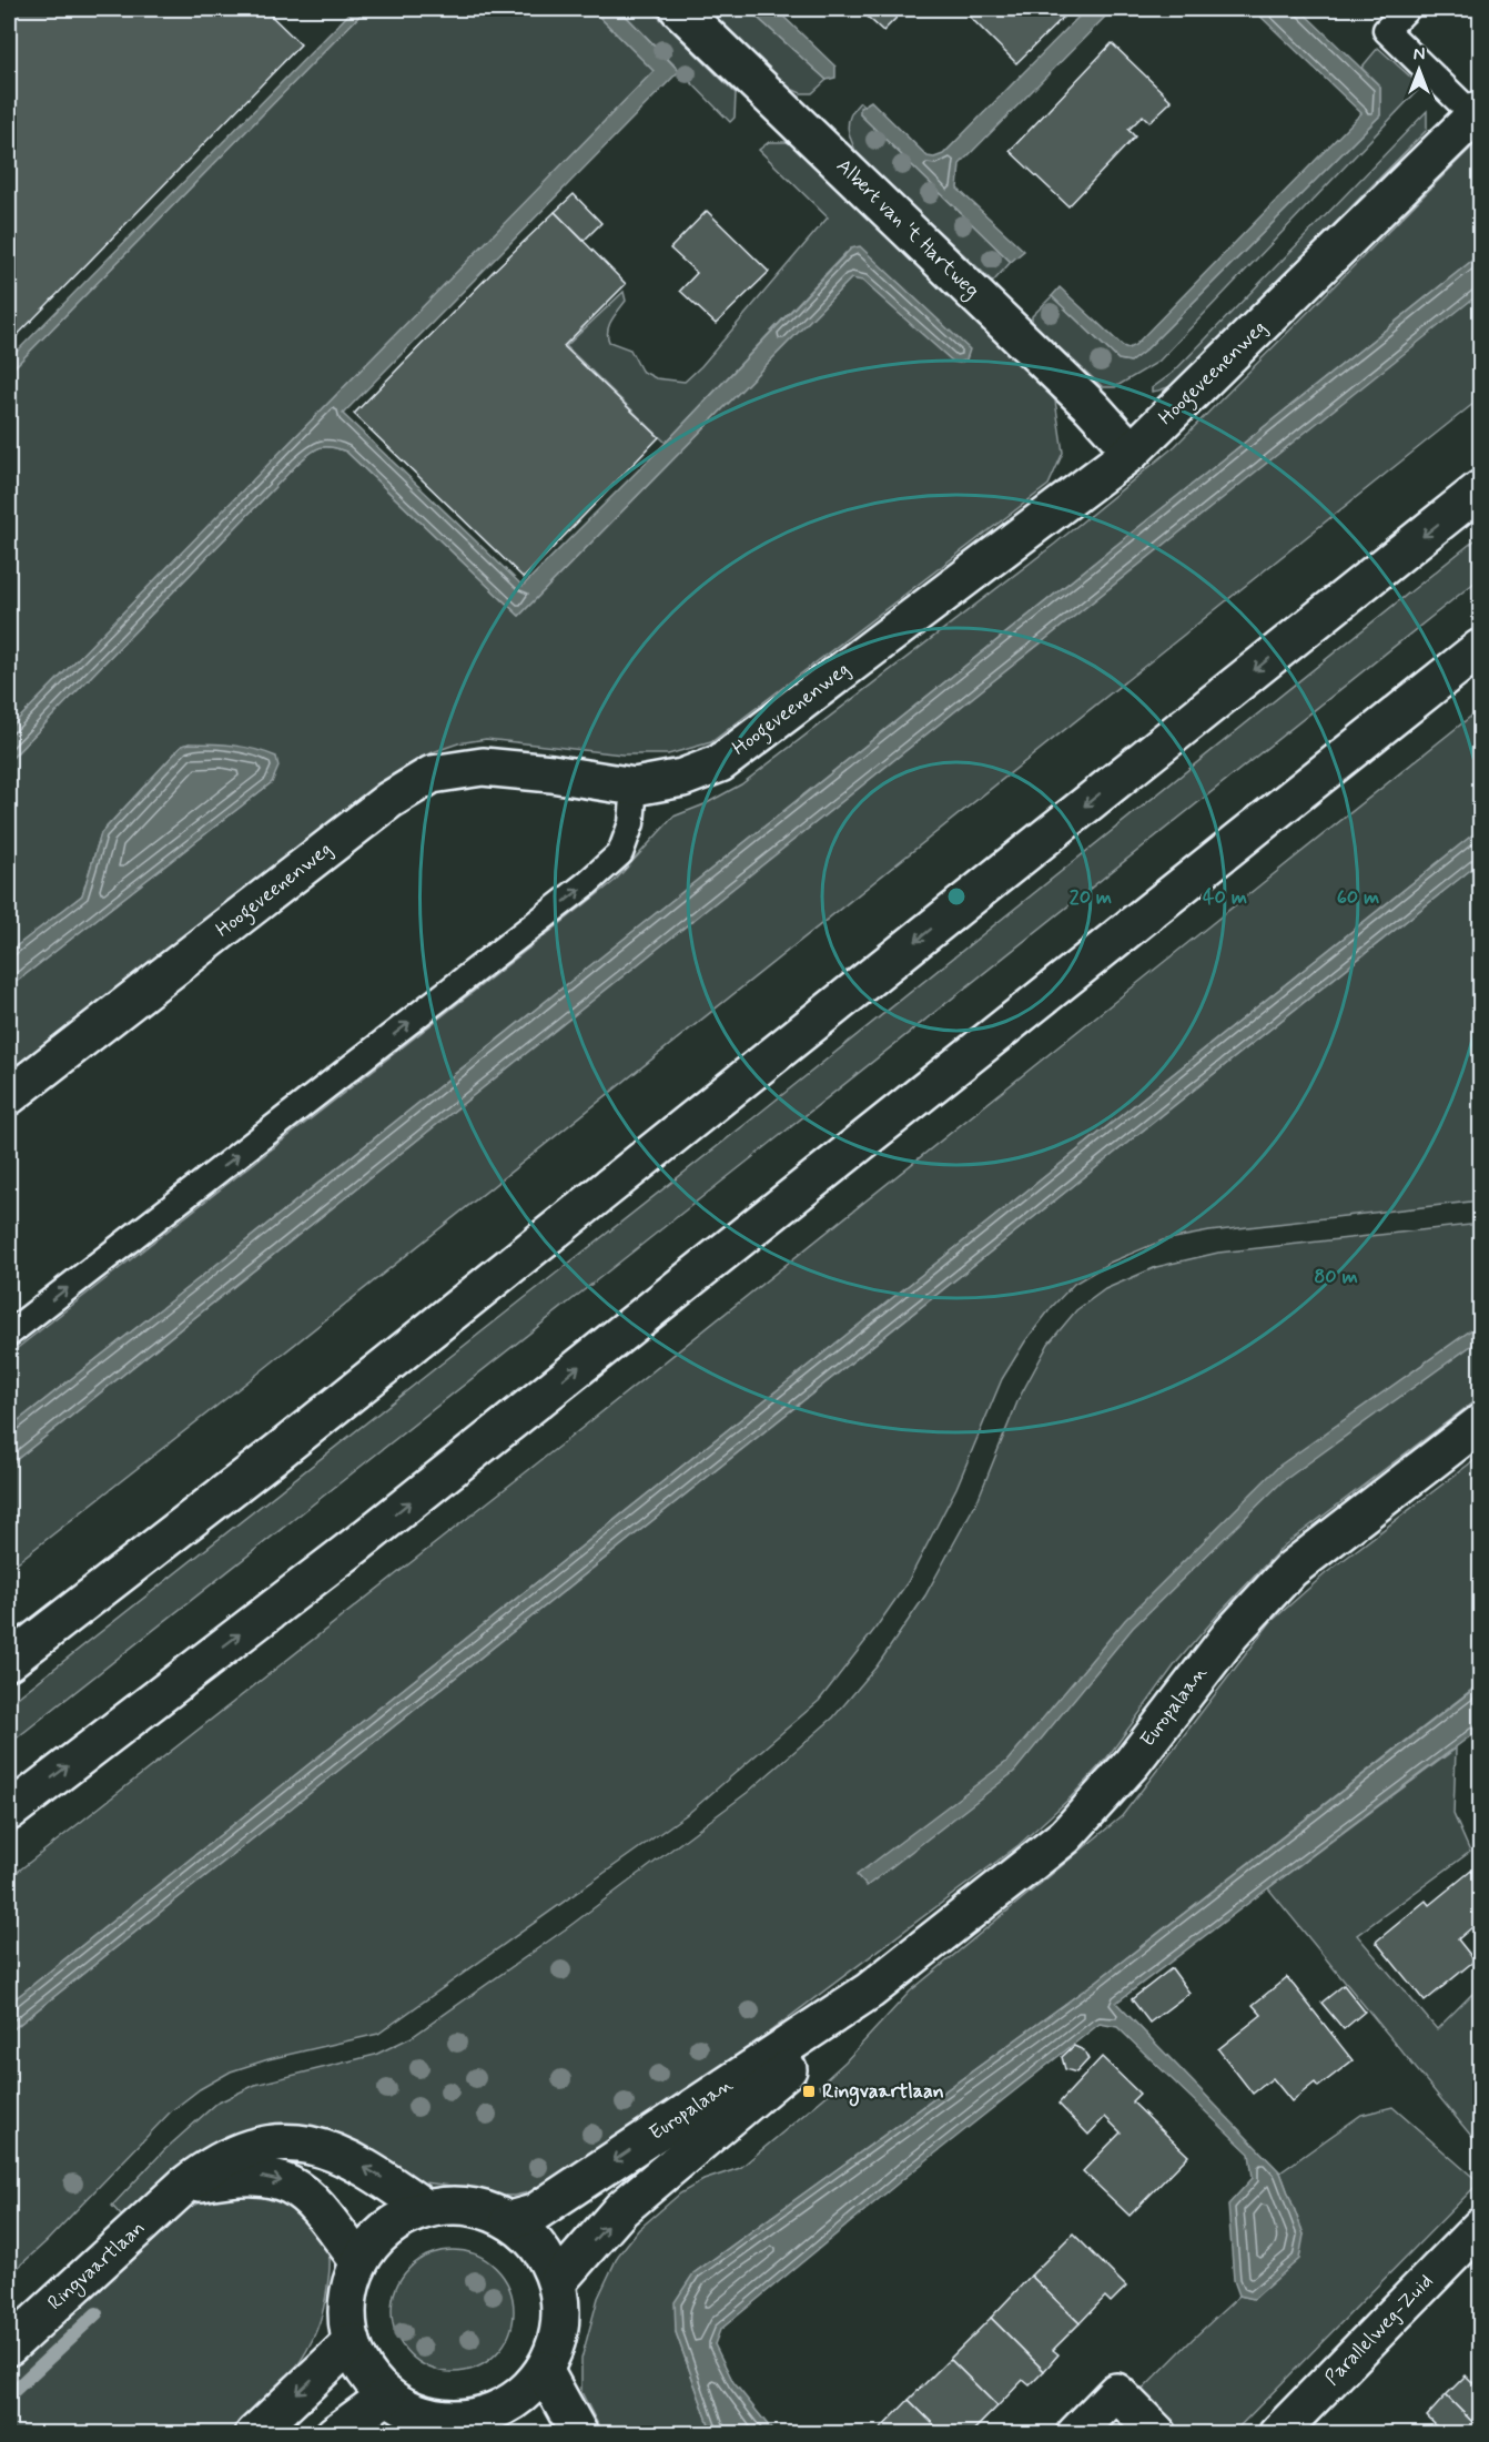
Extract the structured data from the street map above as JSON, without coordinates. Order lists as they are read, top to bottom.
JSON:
{
  "streets": {
    "main road": [
      "Albert van 't Hartweg",
      "Hoogeveenenweg",
      "Europalaan",
      "Ringvaartlaan",
      "Parallelweg-Zuid"
    ]
  },
  "crossings": [
    ["Albert van 't Hartweg", "Hoogeveenenweg"],
    ["Europalaan", "Ringvaartlaan"]
  ],
  "one_way": ["Ringvaartlaan"],
  "places": {
    "transit": ["Ringvaartlaan"]
  },
  "north": "top",
  "rings": [
    "20 m",
    "40 m",
    "60 m",
    "80 m"
  ]
}
